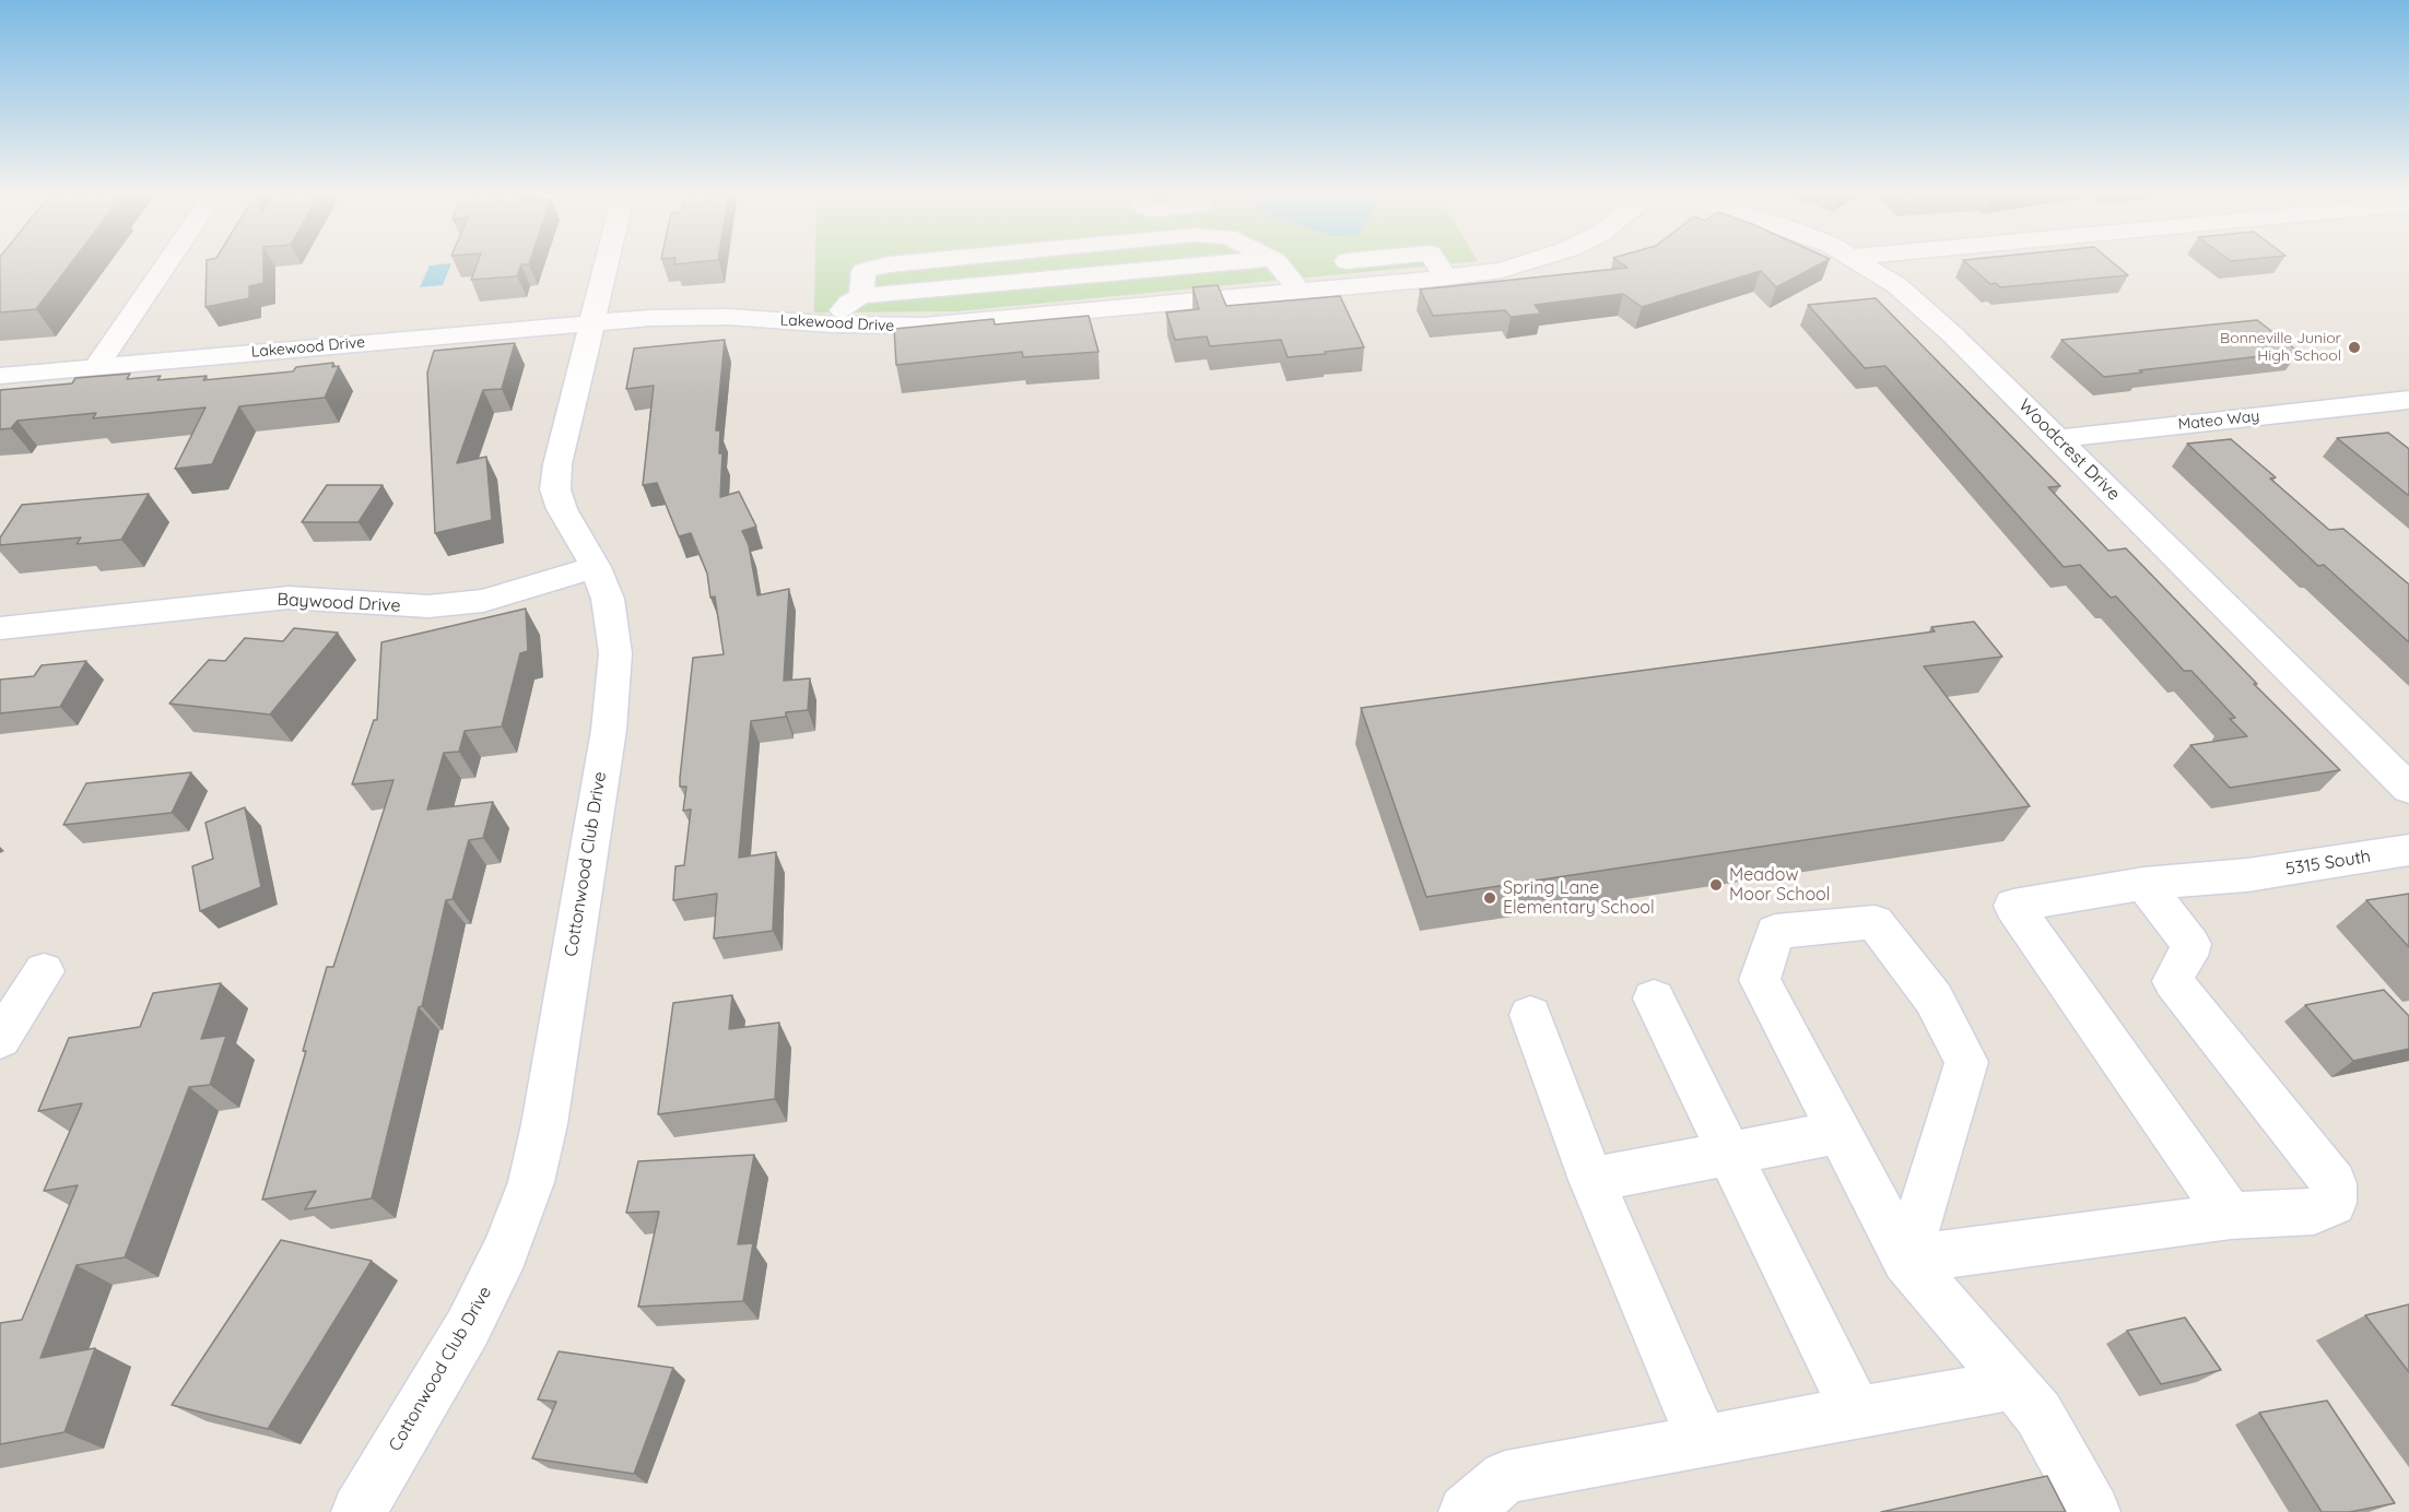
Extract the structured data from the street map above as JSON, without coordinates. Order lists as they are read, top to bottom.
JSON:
{
  "streets": {
    "street": [
      "Lakewood Drive",
      "Mateo Way",
      "Woodcrest Drive",
      "Baywood Drive",
      "5315 South",
      "Cottonwood Club Drive"
    ]
  },
  "crossings": [
    ["Lakewood Drive", "Cottonwood Club Drive"],
    ["Mateo Way", "Woodcrest Drive"],
    ["Baywood Drive", "Cottonwood Club Drive"]
  ],
  "places": ["Bonneville Junior High School", "Meadow Moor School", "Spring Lane Elementary School"]
}
